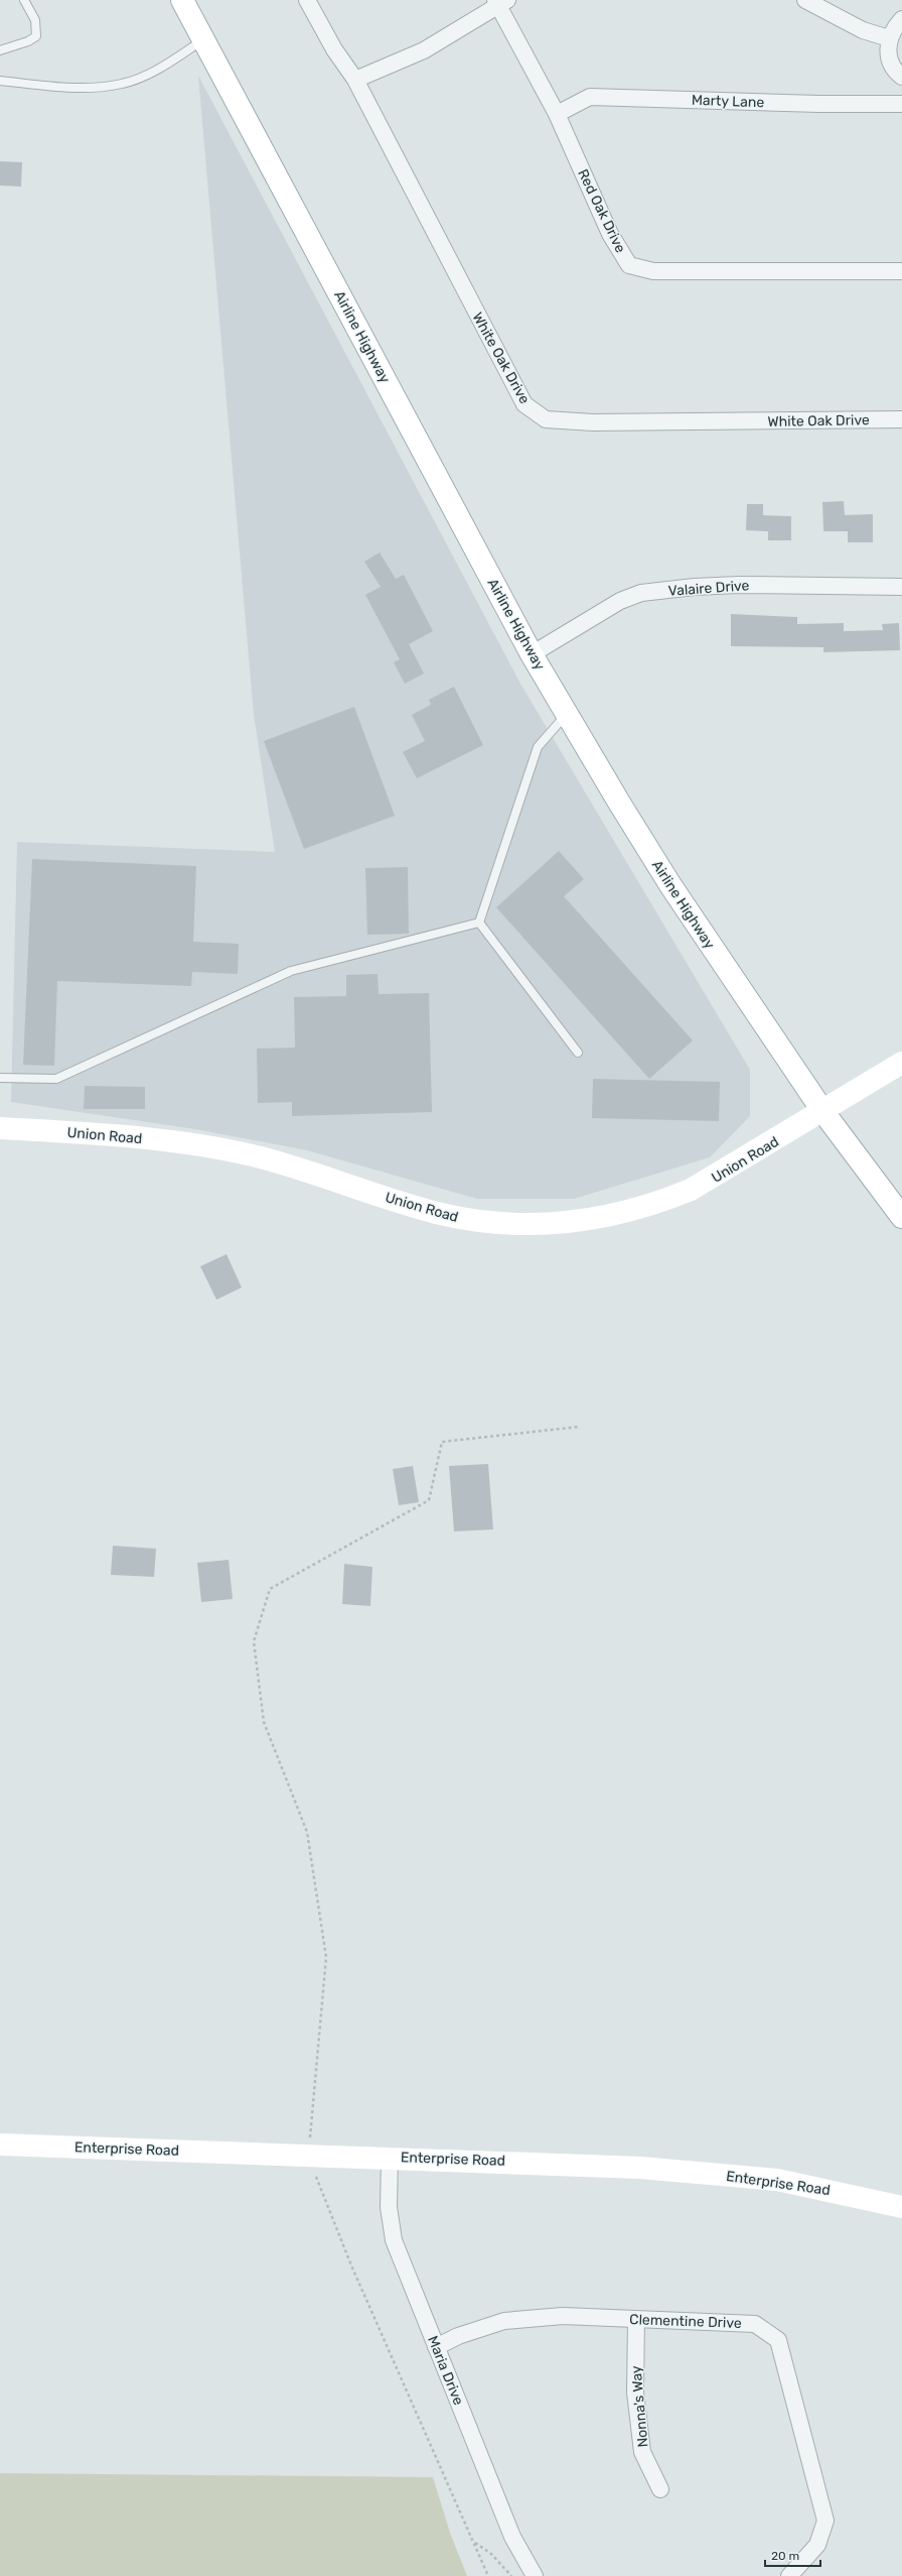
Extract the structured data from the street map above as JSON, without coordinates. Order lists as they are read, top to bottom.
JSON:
{
  "streets": {
    "street": [
      "Marty Lane",
      "Red Oak Drive",
      "Airline Highway",
      "White Oak Drive",
      "Valaire Drive",
      "Union Road",
      "Enterprise Road",
      "Clementine Drive",
      "Maria Drive",
      "Nonna's Way"
    ]
  },
  "crossings": [
    ["Marty Lane", "Red Oak Drive"],
    ["Airline Highway", "Valaire Drive"],
    ["Airline Highway", "Union Road"],
    ["Enterprise Road", "Maria Drive"],
    ["Clementine Drive", "Maria Drive"],
    ["Clementine Drive", "Nonna's Way"]
  ],
  "scale_bar": "20 m"
}
